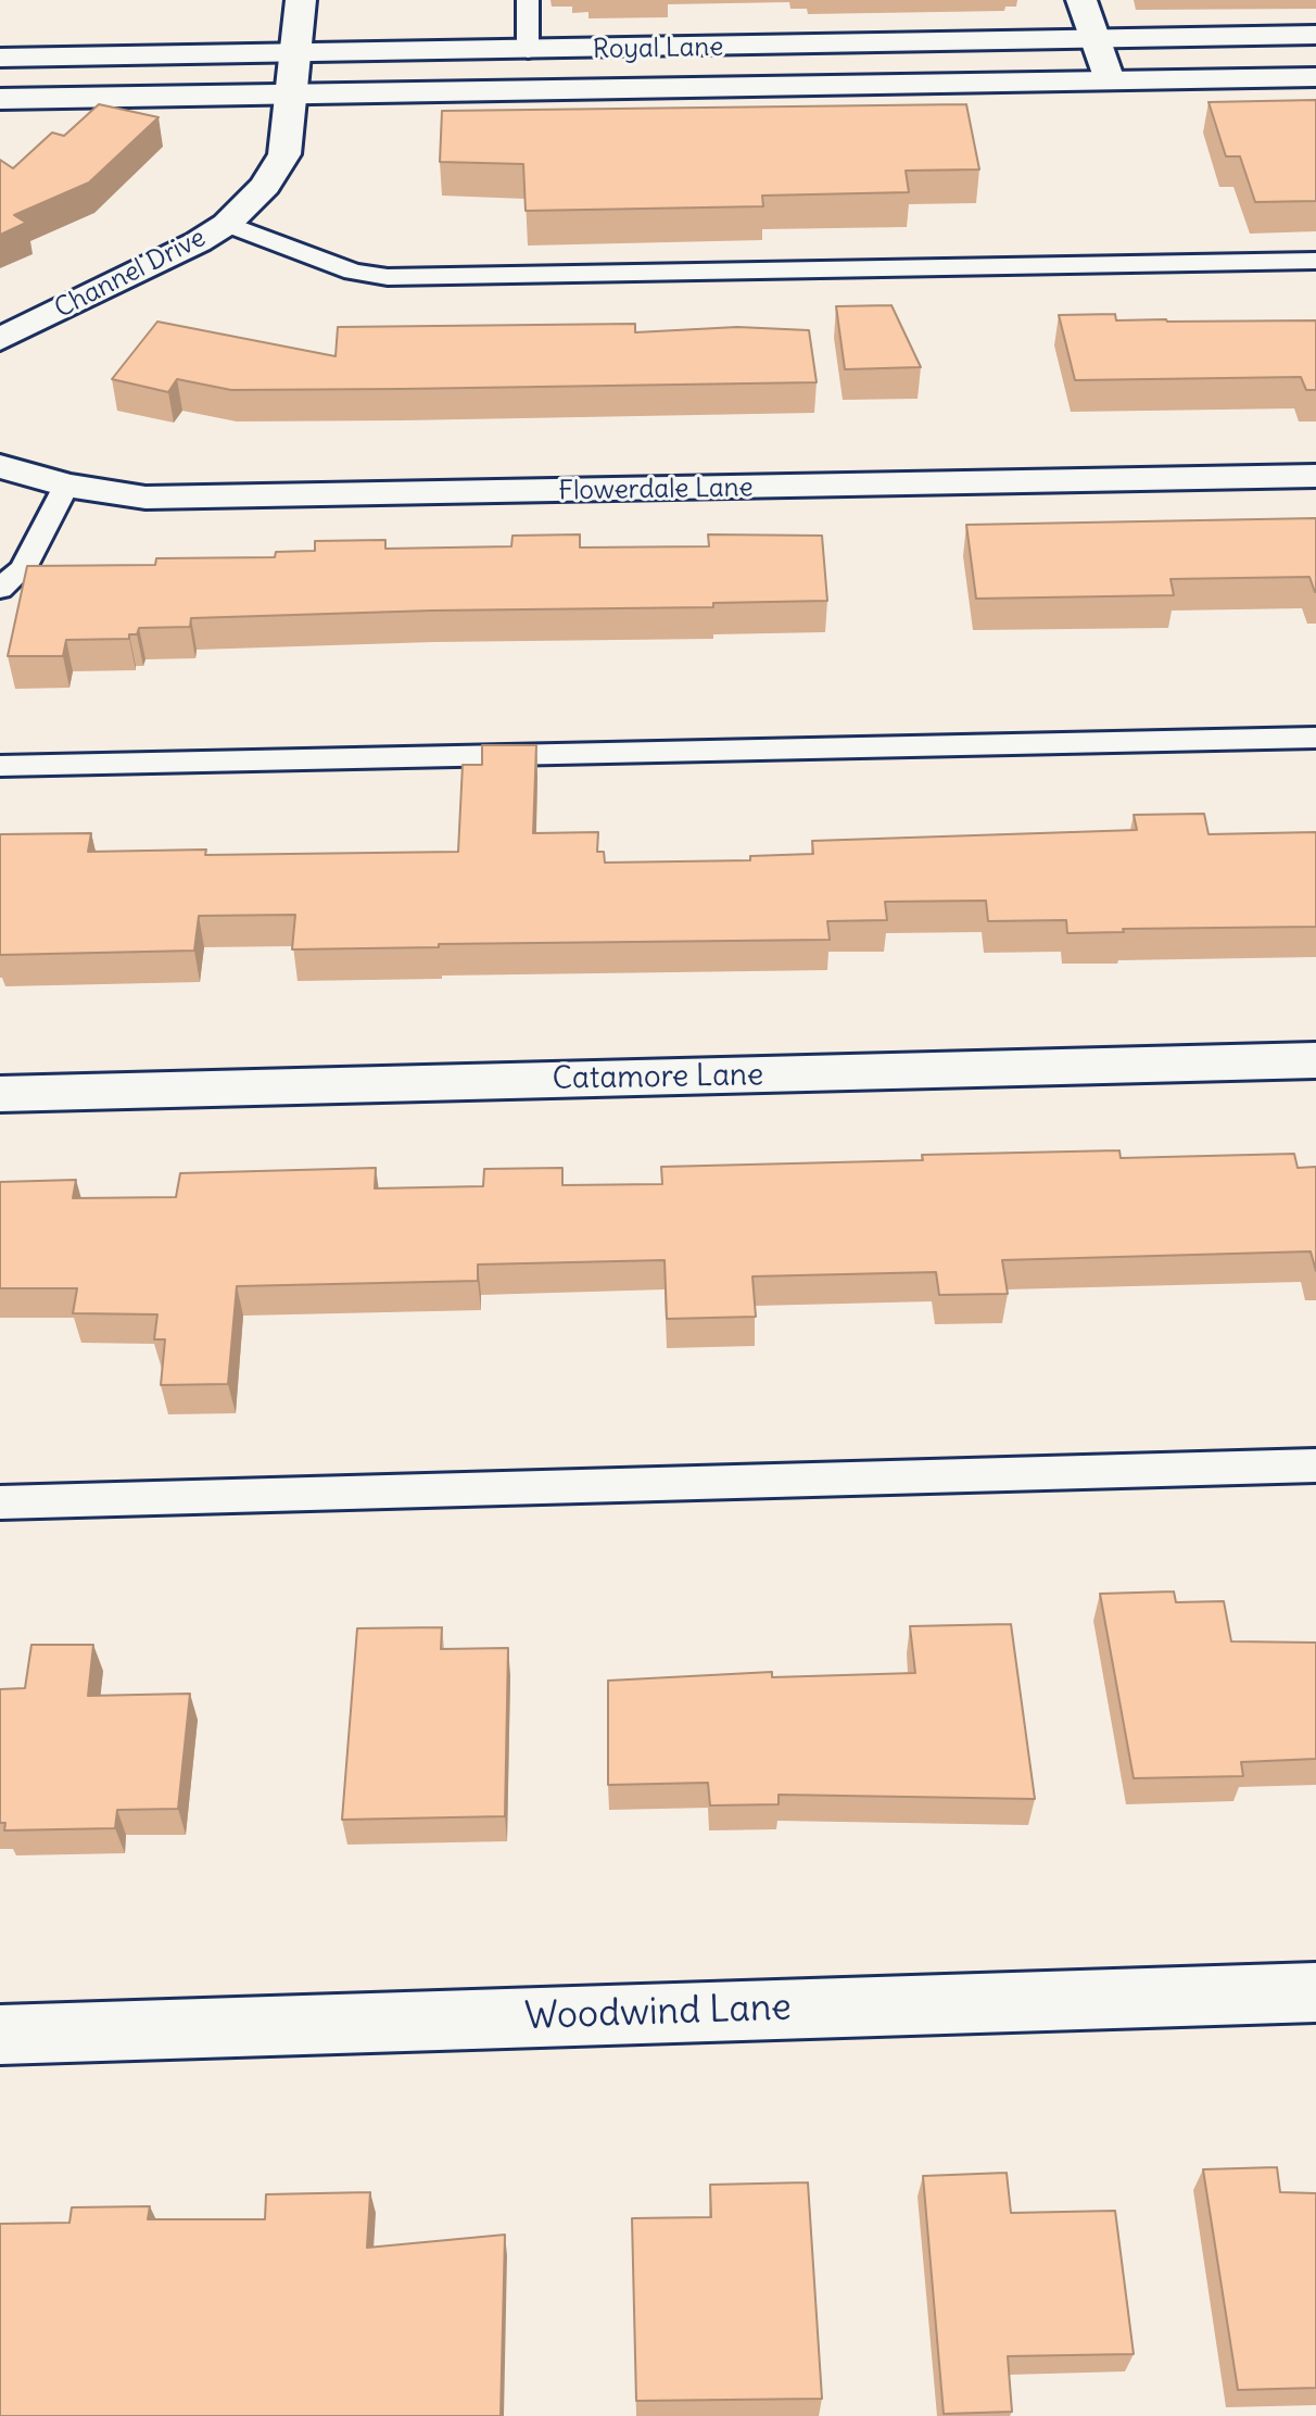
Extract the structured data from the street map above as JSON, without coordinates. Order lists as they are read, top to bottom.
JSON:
{
  "streets": {
    "street": [
      "Royal Lane",
      "Channel Drive",
      "Flowerdale Lane",
      "Catamore Lane",
      "Woodwind Lane"
    ]
  },
  "crossings": [
    ["Royal Lane", "Channel Drive"]
  ]
}
